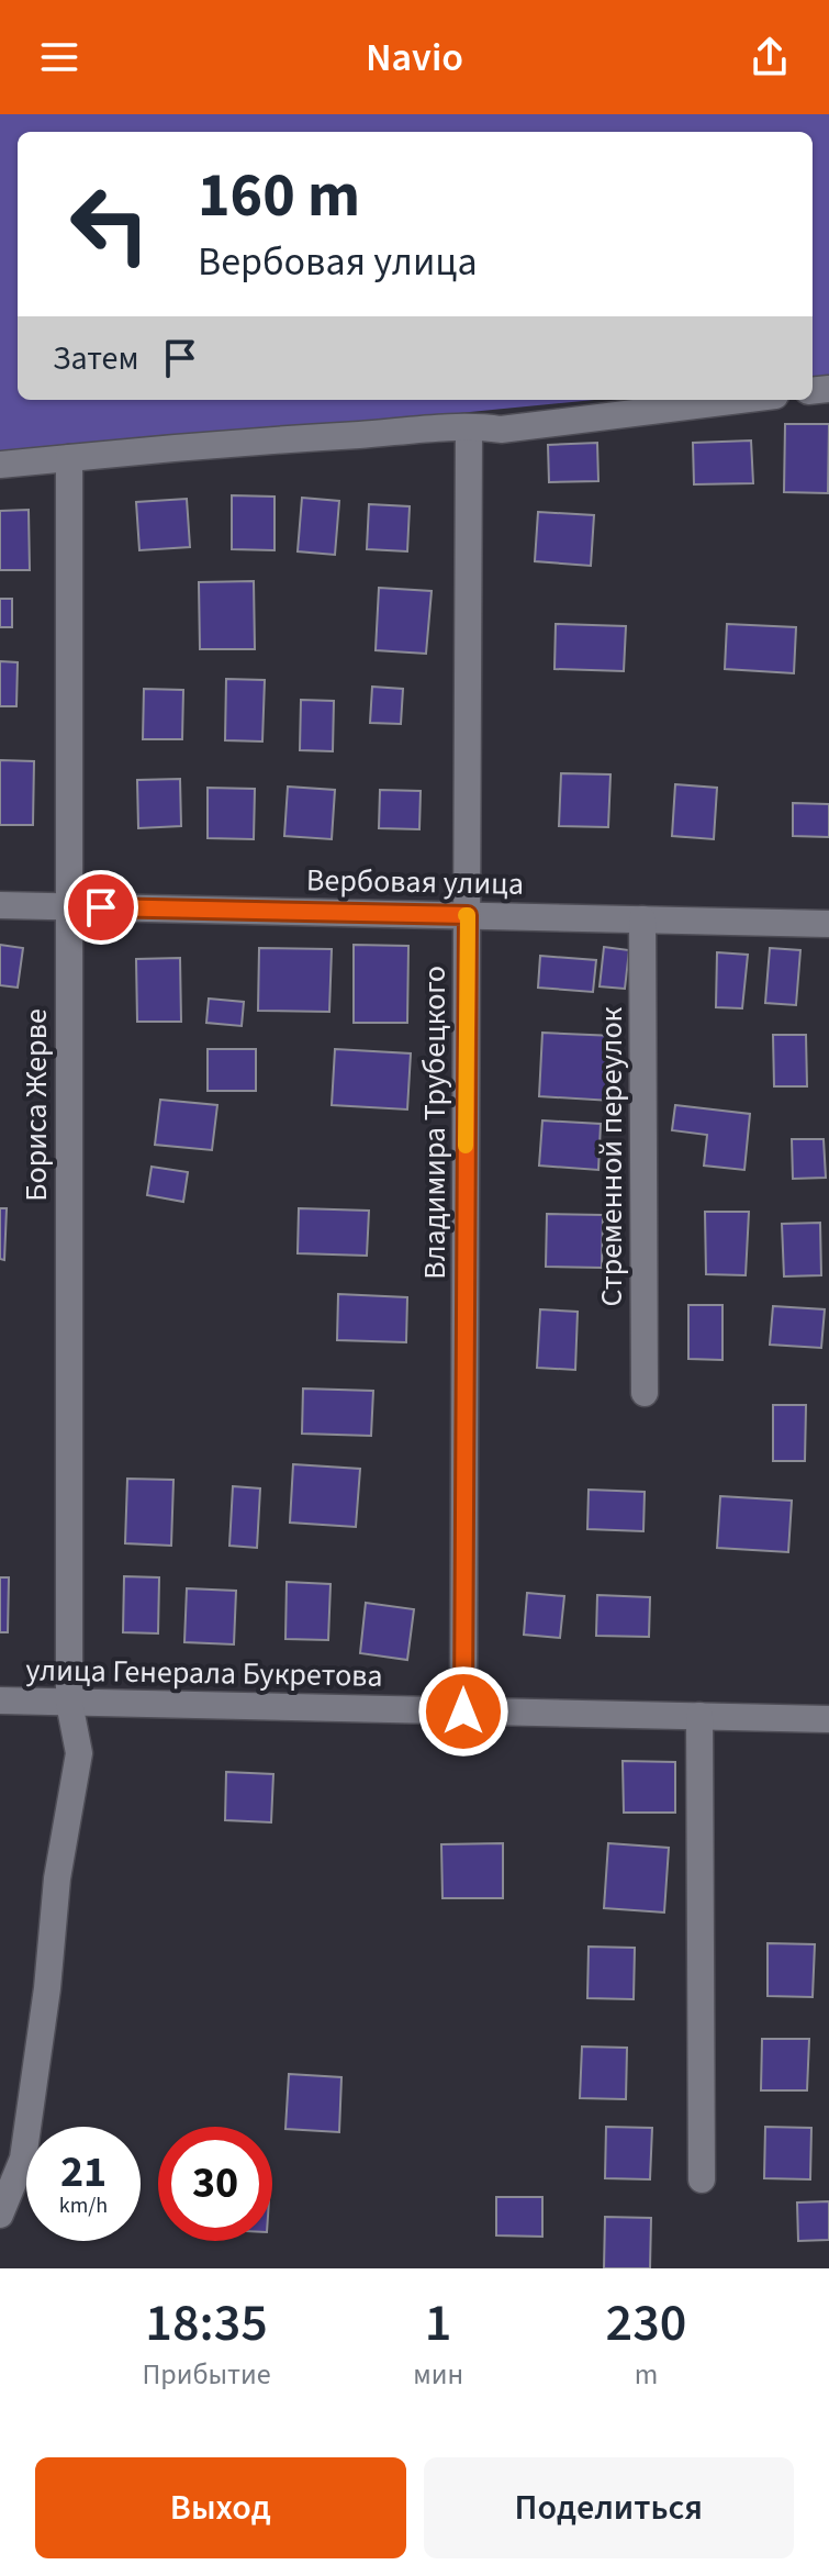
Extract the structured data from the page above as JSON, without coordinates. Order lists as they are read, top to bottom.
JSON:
{
  "streets": {
    "street": [
      "Вербовая улица",
      "Бориса Жерве",
      "Владимира Трубецкого",
      "Стременной переулок",
      "улица Генерала Букретова"
    ]
  },
  "crossings": [
    ["Вербовая улица", "Бориса Жерве"],
    ["Вербовая улица", "Владимира Трубецкого"],
    ["Вербовая улица", "Стременной переулок"],
    ["Бориса Жерве", "улица Генерала Букретова"],
    ["Владимира Трубецкого", "улица Генерала Букретова"]
  ],
  "page": {
    "header": "Navio",
    "turn": ["160 m", "Вербовая улица"],
    "then": "Затем",
    "speed": "21 km/h",
    "limit": "30",
    "eta": [
      "18:35",
      "Прибытие",
      "1",
      "мин",
      "230",
      "m"
    ],
    "buttons": ["Выход", "Поделиться"]
  }
}
